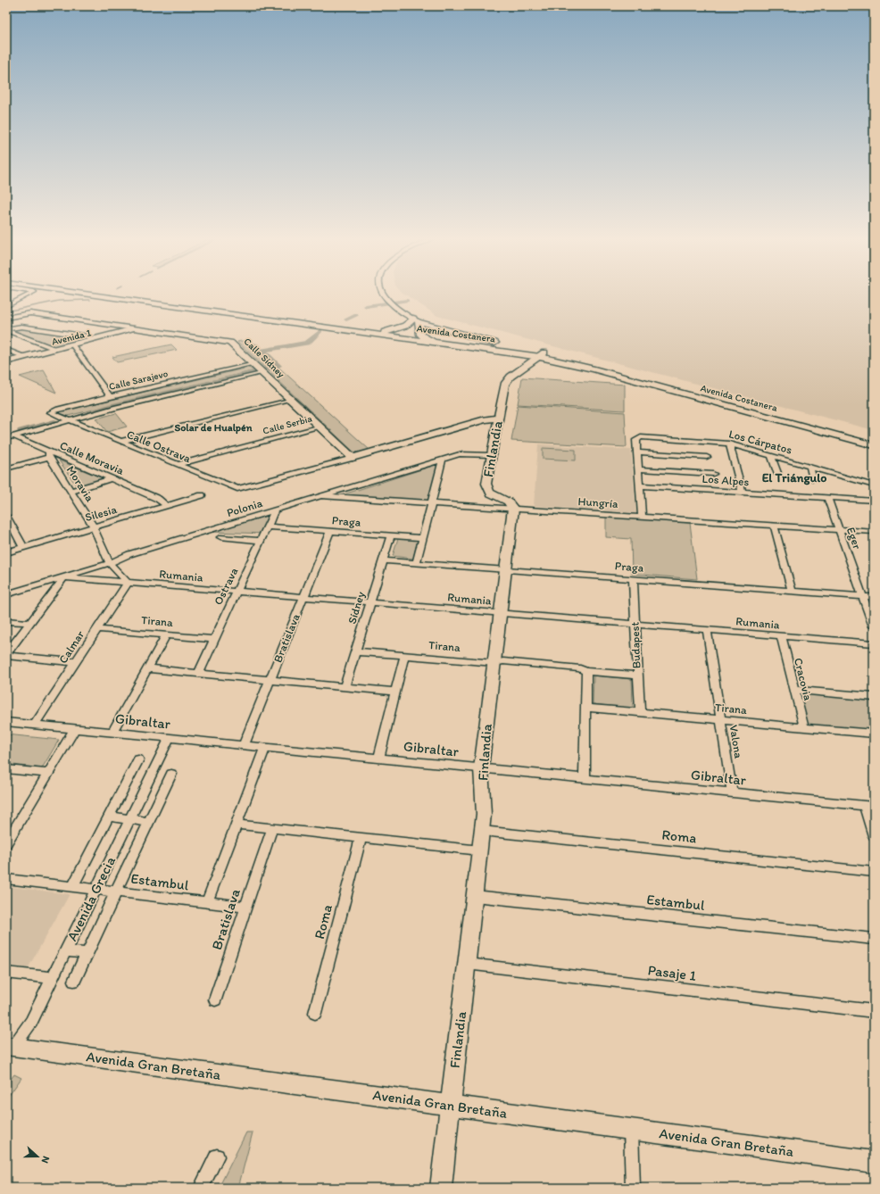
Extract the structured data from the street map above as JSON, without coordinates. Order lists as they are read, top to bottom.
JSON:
{
  "streets": {
    "main road": ["Avenida Costanera"],
    "street": [
      "Avenida 1",
      "Calle Sídney",
      "Calle Sarajevo",
      "Calle Serbia",
      "Los Cárpatos",
      "Calle Ostrava",
      "Finlandia",
      "Calle Moravia",
      "Los Alpes",
      "Moravia",
      "Hungría",
      "Polonia",
      "Silesia",
      "Praga",
      "Eger",
      "Rumania",
      "Ostrava",
      "Sídney",
      "Tirana",
      "Bratislava",
      "Budapest",
      "Calmar",
      "Cracovia",
      "Gibraltar",
      "Valona",
      "Roma",
      "Estambul",
      "Avenida Grecia",
      "Pasaje 1",
      "Avenida Gran Bretaña"
    ]
  },
  "crossings": [
    ["Avenida Costanera", "Finlandia"],
    ["Avenida 1", "Calle Sídney"],
    ["Calle Sídney", "Calle Sarajevo"],
    ["Calle Sídney", "Calle Serbia"],
    ["Calle Sídney", "Calle Ostrava"],
    ["Calle Sarajevo", "Calle Ostrava"],
    ["Calle Sarajevo", "Calle Moravia"],
    ["Calle Serbia", "Calle Ostrava"],
    ["Finlandia", "Hungría"],
    ["Finlandia", "Polonia"],
    ["Finlandia", "Praga"],
    ["Finlandia", "Rumania"],
    ["Finlandia", "Tirana"],
    ["Finlandia", "Gibraltar"],
    ["Finlandia", "Roma"],
    ["Finlandia", "Estambul"],
    ["Finlandia", "Pasaje 1"],
    ["Finlandia", "Avenida Gran Bretaña"],
    ["Calle Moravia", "Moravia"],
    ["Calle Moravia", "Silesia"],
    ["Los Alpes", "Eger"],
    ["Moravia", "Polonia"],
    ["Moravia", "Silesia"],
    ["Moravia", "Rumania"],
    ["Moravia", "Calmar"],
    ["Hungría", "Polonia"],
    ["Hungría", "Eger"],
    ["Polonia", "Rumania"],
    ["Polonia", "Ostrava"],
    ["Praga", "Eger"],
    ["Praga", "Ostrava"],
    ["Praga", "Sídney"],
    ["Praga", "Bratislava"],
    ["Praga", "Budapest"],
    ["Rumania", "Ostrava"],
    ["Rumania", "Sídney"],
    ["Rumania", "Bratislava"],
    ["Rumania", "Budapest"],
    ["Rumania", "Calmar"],
    ["Rumania", "Cracovia"],
    ["Rumania", "Valona"],
    ["Ostrava", "Tirana"],
    ["Sídney", "Tirana"],
    ["Tirana", "Budapest"],
    ["Tirana", "Calmar"],
    ["Tirana", "Cracovia"],
    ["Tirana", "Valona"],
    ["Bratislava", "Gibraltar"],
    ["Bratislava", "Estambul"],
    ["Calmar", "Gibraltar"],
    ["Gibraltar", "Valona"],
    ["Gibraltar", "Avenida Grecia"],
    ["Estambul", "Avenida Grecia"],
    ["Avenida Grecia", "Avenida Gran Bretaña"]
  ],
  "districts": ["Solar de Hualpén", "El Triángulo"],
  "north": "right"
}
